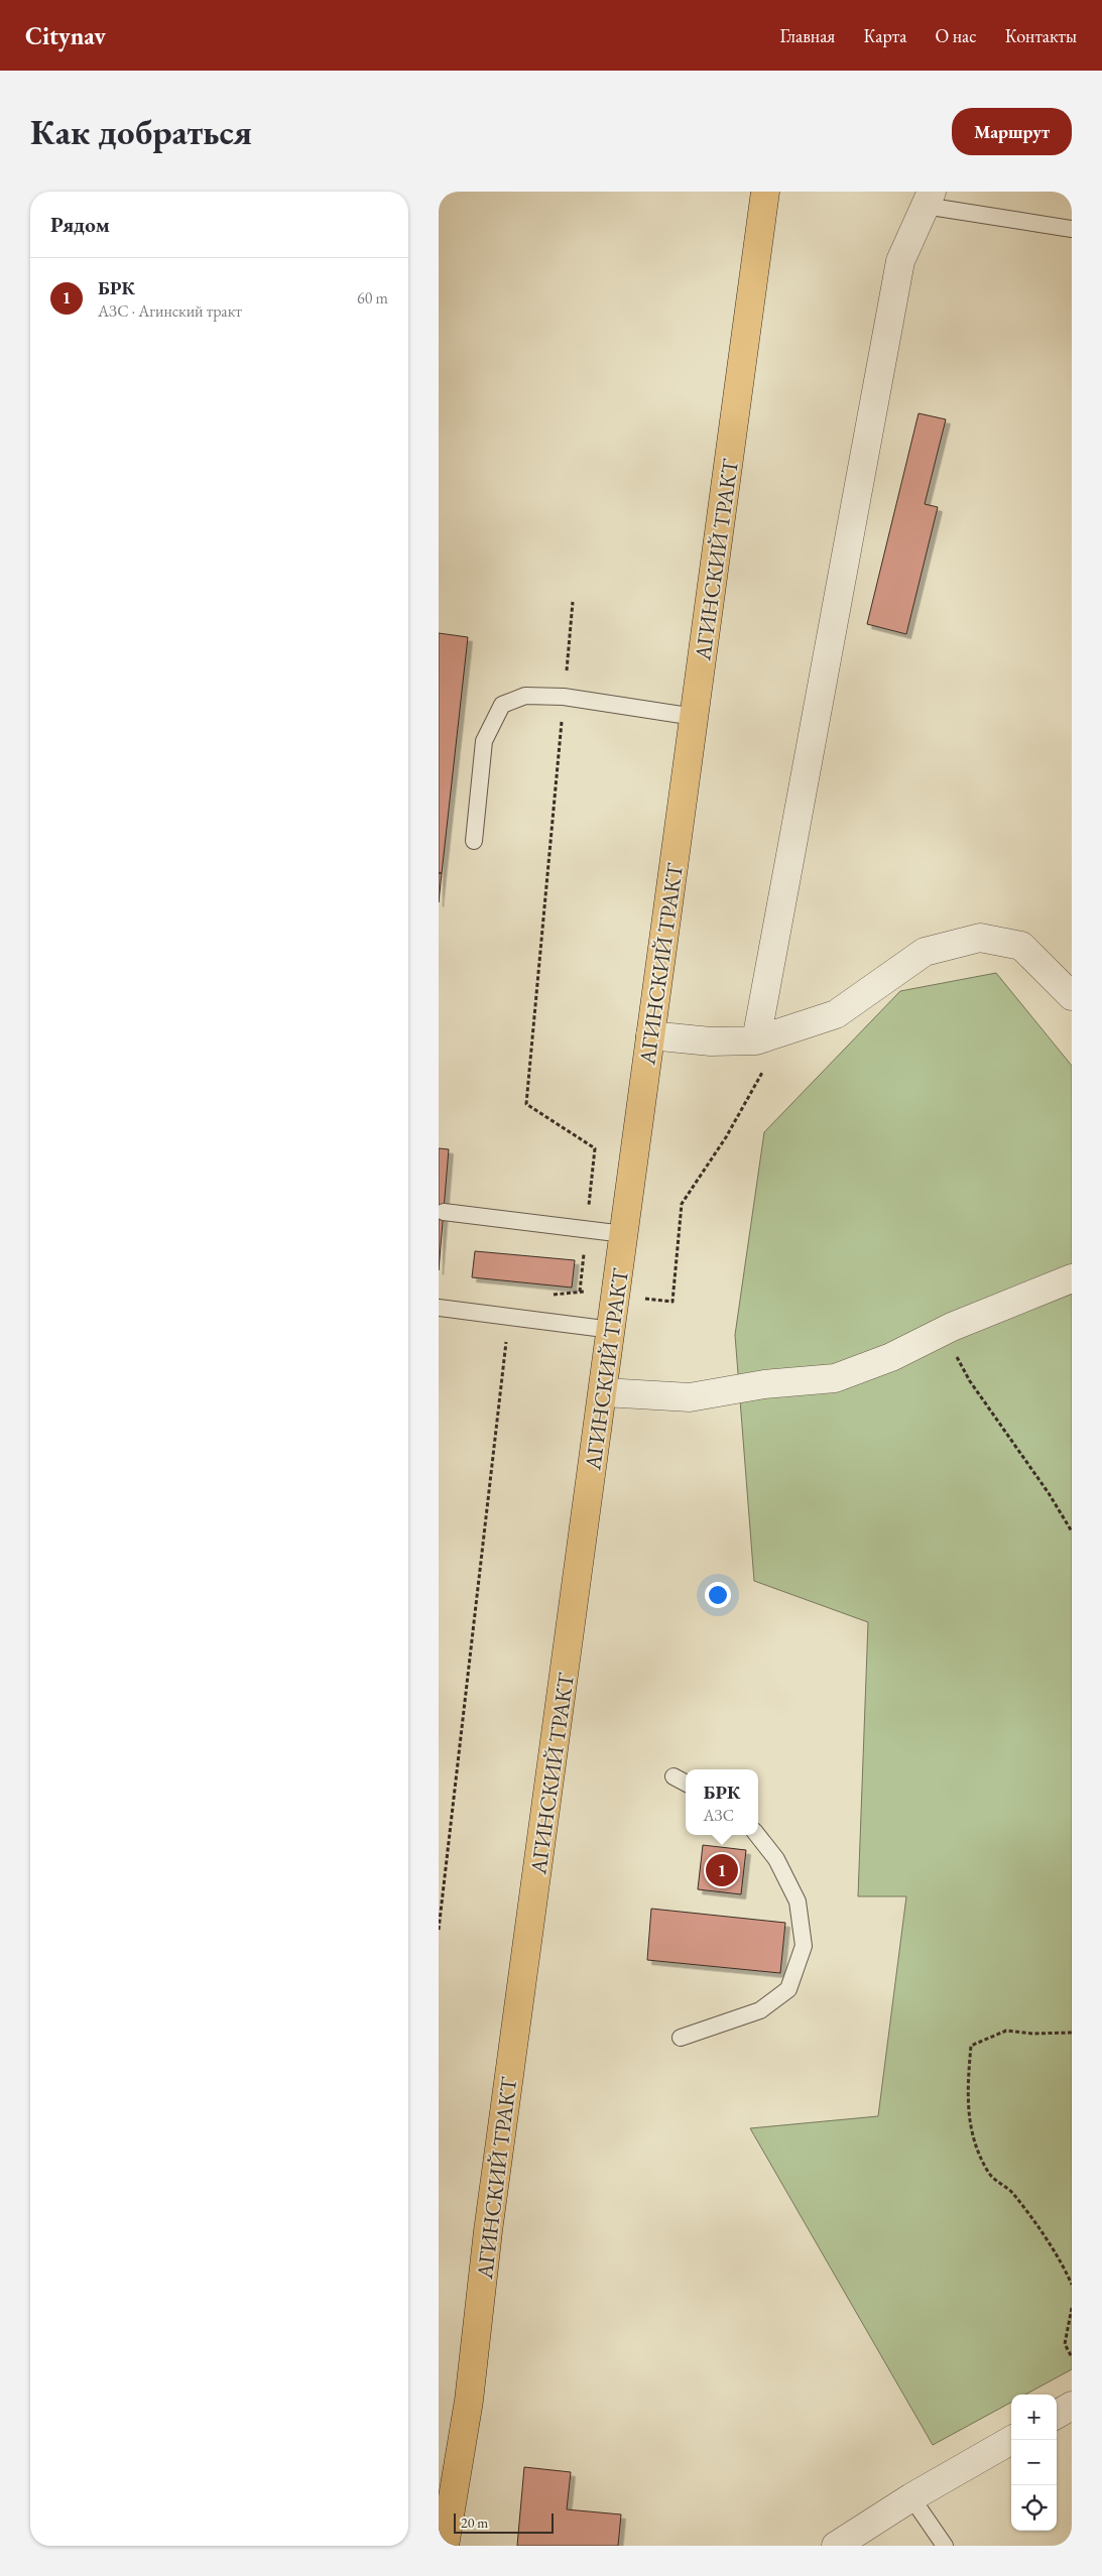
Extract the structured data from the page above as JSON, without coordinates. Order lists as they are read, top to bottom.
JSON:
{
  "streets": {
    "highway": ["АГИНСКИЙ ТРАКТ"]
  },
  "scale_bar": "20 m",
  "page": {
    "header": "Citynav",
    "nav": [
      "Главная",
      "Карта",
      "О нас",
      "Контакты"
    ],
    "buttons": "Маршрут",
    "title": "Как добраться",
    "heading": "Рядом",
    "list": [
      {
        "mark": "1",
        "name": "БРК",
        "note": "АЗС · Агинский тракт",
        "value": "60 m"
      }
    ],
    "popup": ["БРК", "АЗС"],
    "pins": "1",
    "map_buttons": ["+", "−"],
    "scale": "20 m"
  }
}
